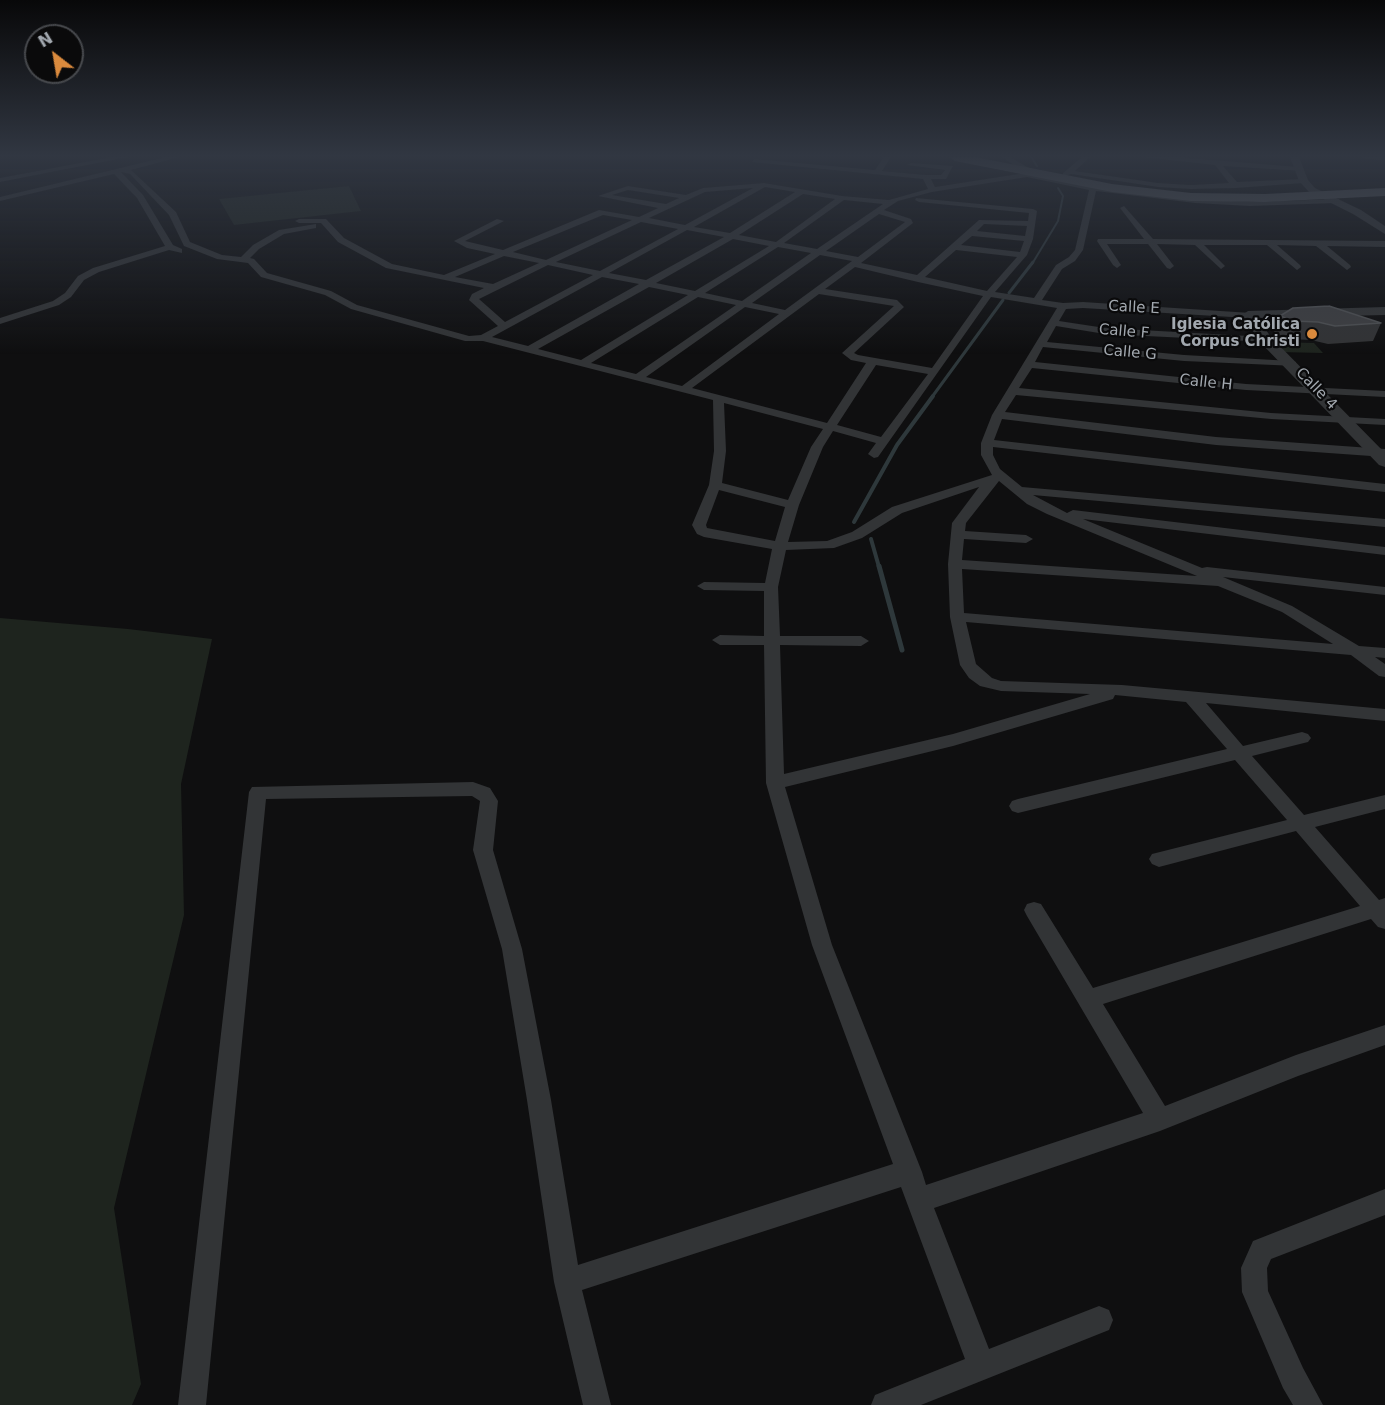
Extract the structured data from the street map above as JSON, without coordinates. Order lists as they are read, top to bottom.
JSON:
{
  "streets": {
    "street": [
      "Calle E",
      "Calle F",
      "Calle G",
      "Calle H",
      "Calle 4"
    ]
  },
  "crossings": [
    ["Calle E", "Calle 4"],
    ["Calle F", "Calle 4"],
    ["Calle G", "Calle 4"],
    ["Calle H", "Calle 4"]
  ],
  "places": ["Iglesia Católica Corpus Christi"],
  "north": "top left"
}
